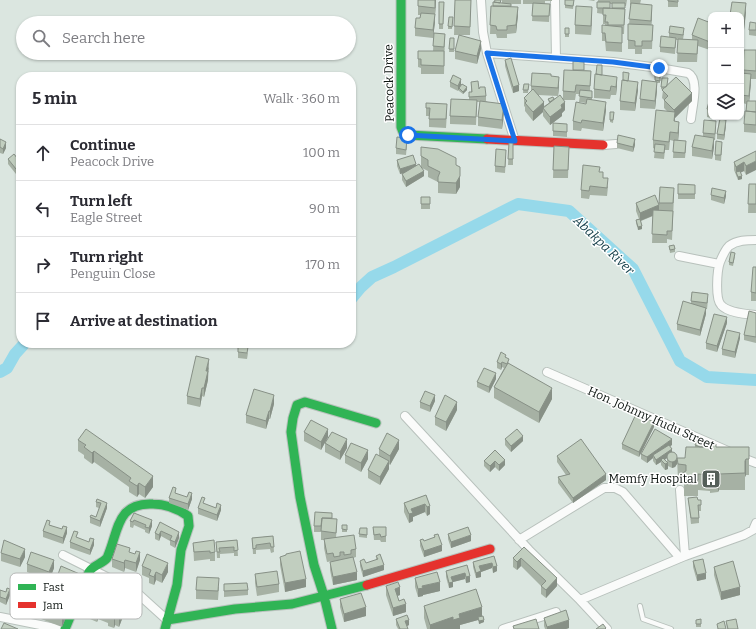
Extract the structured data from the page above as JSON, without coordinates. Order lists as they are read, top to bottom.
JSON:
{
  "streets": {
    "street": ["Peacock Drive", "Hon. Johnny Ifudu Street"]
  },
  "water": ["Abakpa River"],
  "places": {
    "building": ["Memfy Hospital"]
  },
  "legend": ["Fast", "Jam"],
  "page": {
    "map_buttons": ["+", "−"],
    "search": "Search here",
    "heading": ["5 min", "Walk · 360 m"],
    "list": [
      ["Continue", "Peacock Drive", "100 m"],
      ["Turn left", "Eagle Street", "90 m"],
      ["Turn right", "Penguin Close", "170 m"],
      "Arrive at destination"
    ]
  }
}
